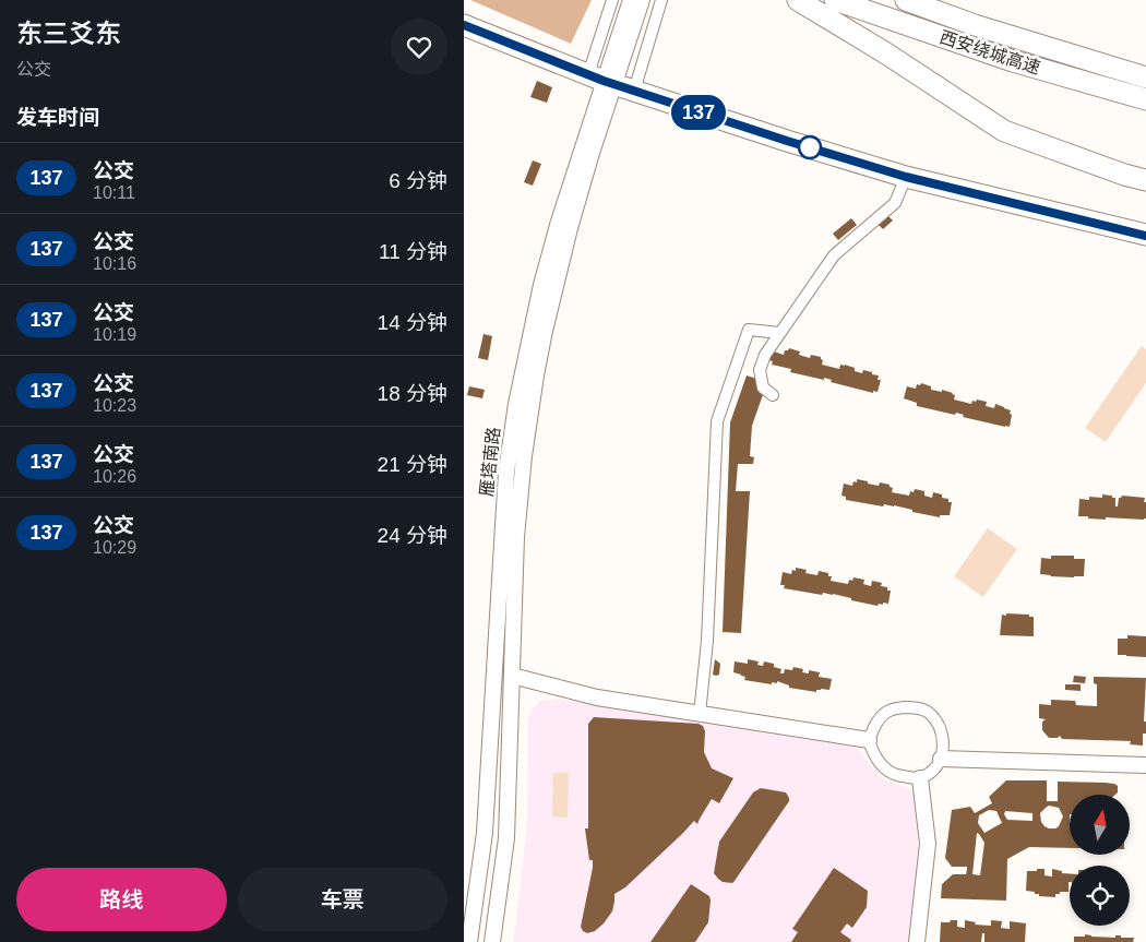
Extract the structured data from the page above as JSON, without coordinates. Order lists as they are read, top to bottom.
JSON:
{
  "streets": {
    "highway": ["西安绕城高速"],
    "main road": ["雁塔南路"]
  },
  "lines": ["bus line 137"],
  "north": "top",
  "page": {
    "heading": [
      ["东三爻东", "公交"],
      "发车时间"
    ],
    "on_map": "137",
    "list": [
      {
        "mark": "137",
        "name": "公交",
        "note": "10:11",
        "value": "6 分钟"
      },
      {
        "mark": "137",
        "name": "公交",
        "note": "10:16",
        "value": "11 分钟"
      },
      {
        "mark": "137",
        "name": "公交",
        "note": "10:19",
        "value": "14 分钟"
      },
      {
        "mark": "137",
        "name": "公交",
        "note": "10:23",
        "value": "18 分钟"
      },
      {
        "mark": "137",
        "name": "公交",
        "note": "10:26",
        "value": "21 分钟"
      },
      {
        "mark": "137",
        "name": "公交",
        "note": "10:29",
        "value": "24 分钟"
      }
    ],
    "buttons": ["路线", "车票"]
  }
}
